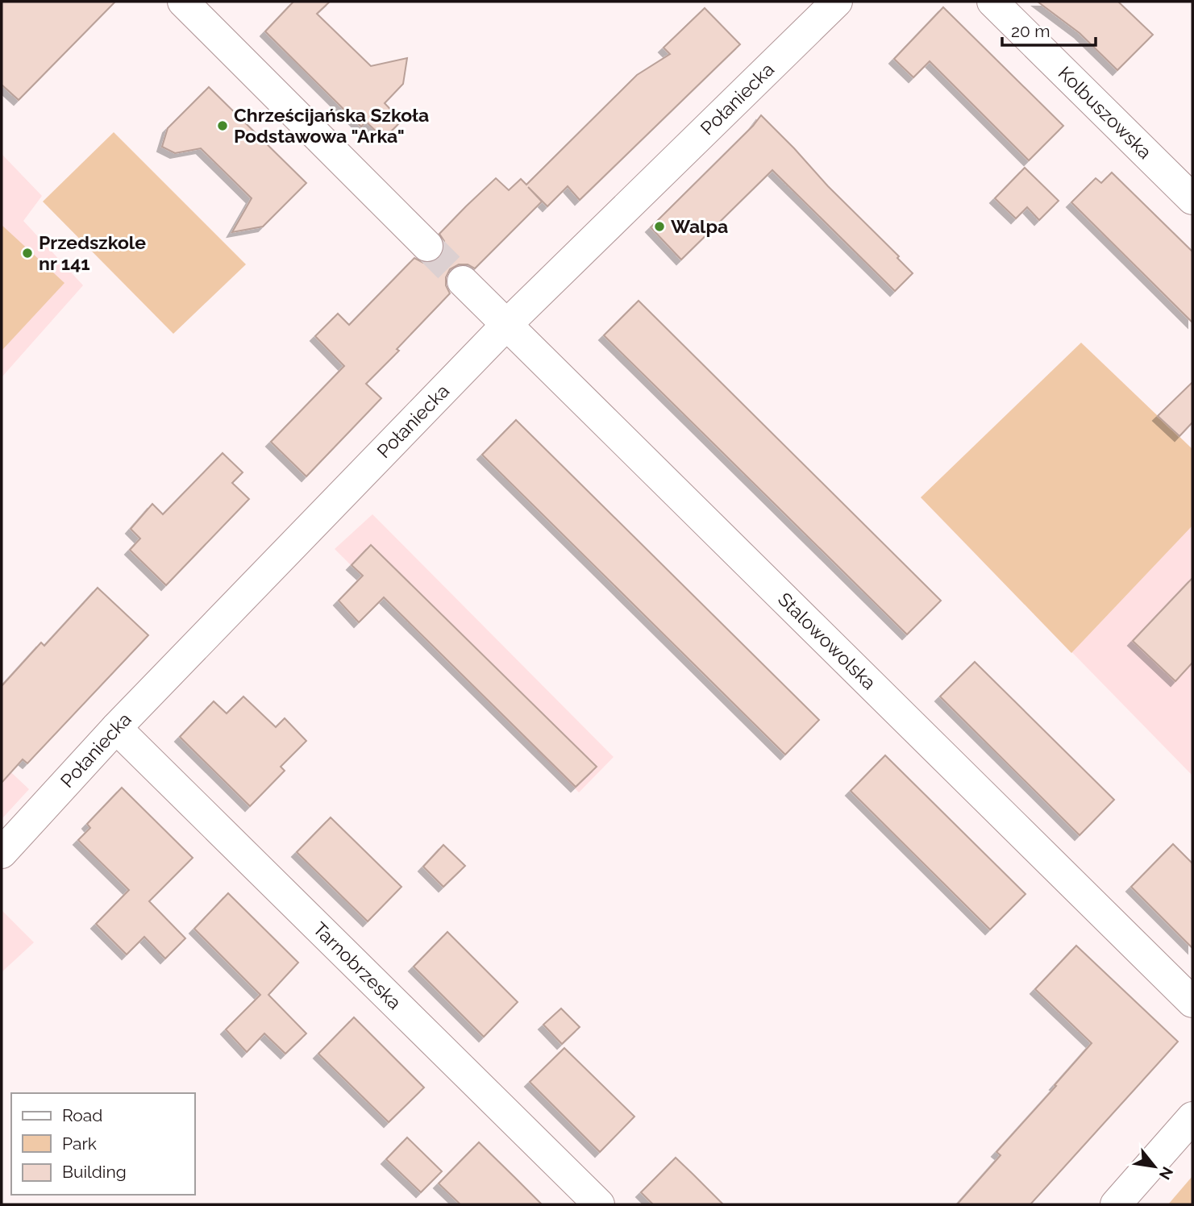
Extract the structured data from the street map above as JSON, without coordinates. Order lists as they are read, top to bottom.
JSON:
{
  "streets": {
    "street": [
      "Połaniecka",
      "Kolbuszowska",
      "Stalowowolska",
      "Tarnobrzeska"
    ]
  },
  "crossings": [
    ["Połaniecka", "Stalowowolska"],
    ["Połaniecka", "Tarnobrzeska"]
  ],
  "places": ["Chrześcijańska Szkoła Podstawowa \"Arka\"", "Walpa", "Przedszkole nr 141"],
  "legend": ["Road", "Park", "Building"],
  "scale_bar": "20 m",
  "north": "bottom right"
}
